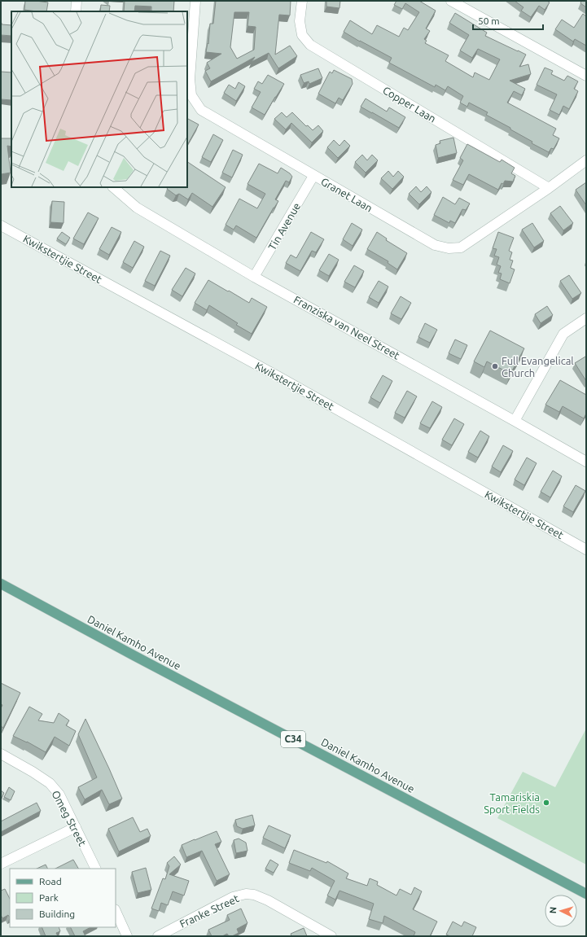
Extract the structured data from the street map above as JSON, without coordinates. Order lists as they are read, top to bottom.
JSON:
{
  "streets": {
    "main road": ["Daniel Kamho Avenue", "C34"],
    "street": [
      "Copper Laan",
      "Granet Laan",
      "Tin Avenue",
      "Kwikstertjie Street",
      "Franziska van Neel Street",
      "Omeg Street",
      "Franke Street"
    ]
  },
  "crossings": [
    ["Copper Laan", "Granet Laan"],
    ["Granet Laan", "Tin Avenue"],
    ["Tin Avenue", "Franziska van Neel Street"]
  ],
  "places": ["Full Evangelical Church", "Tamariskia Sport Fields"],
  "legend": ["Road", "Park", "Building"],
  "scale_bar": "50 m",
  "north": "left"
}
